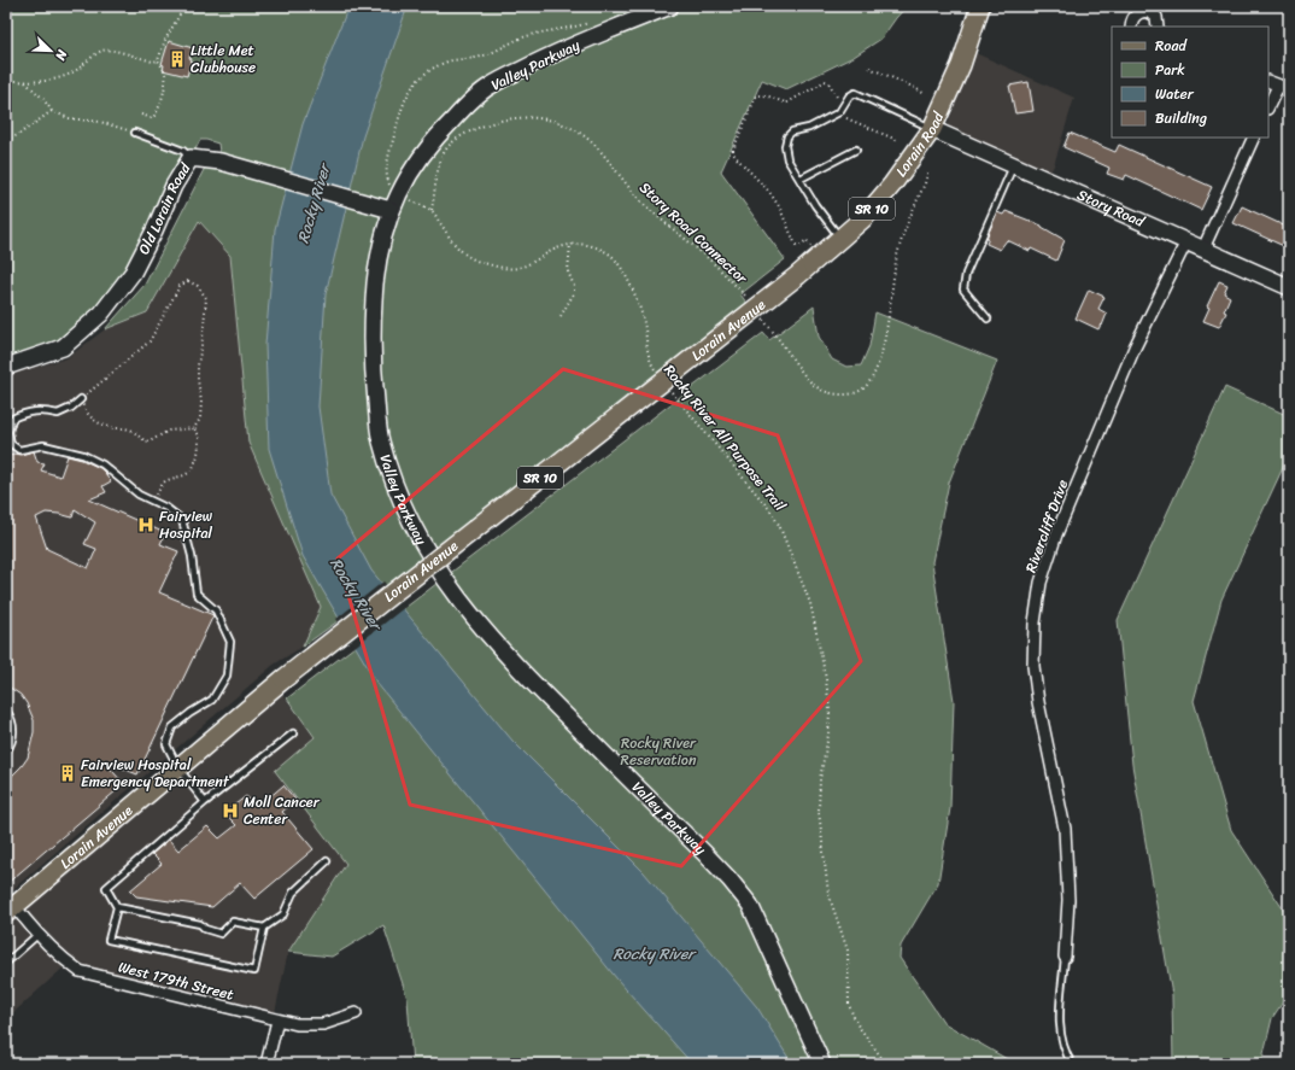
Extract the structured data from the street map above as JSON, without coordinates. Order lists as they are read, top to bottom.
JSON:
{
  "streets": {
    "main road": ["Lorain Road", "SR 10", "Lorain Avenue"],
    "street": [
      "Valley Parkway",
      "Story Road",
      "Old Lorain Road",
      "Rivercliff Drive",
      "West 179th Street"
    ],
    "path": ["Story Road Connector", "Rocky River All Purpose Trail"]
  },
  "crossings": [
    ["Valley Parkway", "Old Lorain Road"],
    ["Lorain Road", "Story Road"],
    ["Lorain Road", "Lorain Avenue"],
    ["Story Road", "Rivercliff Drive"],
    ["Story Road Connector", "Rocky River All Purpose Trail"],
    ["Lorain Avenue", "West 179th Street"]
  ],
  "water": ["Rocky River"],
  "parks": ["Rocky River Reservation"],
  "places": {
    "building": ["Little Met Clubhouse", "Fairview Hospital Emergency Department"],
    "hospital": ["Fairview Hospital", "Moll Cancer Center"]
  },
  "legend": [
    "Road",
    "Park",
    "Water",
    "Building"
  ],
  "north": "bottom right"
}
